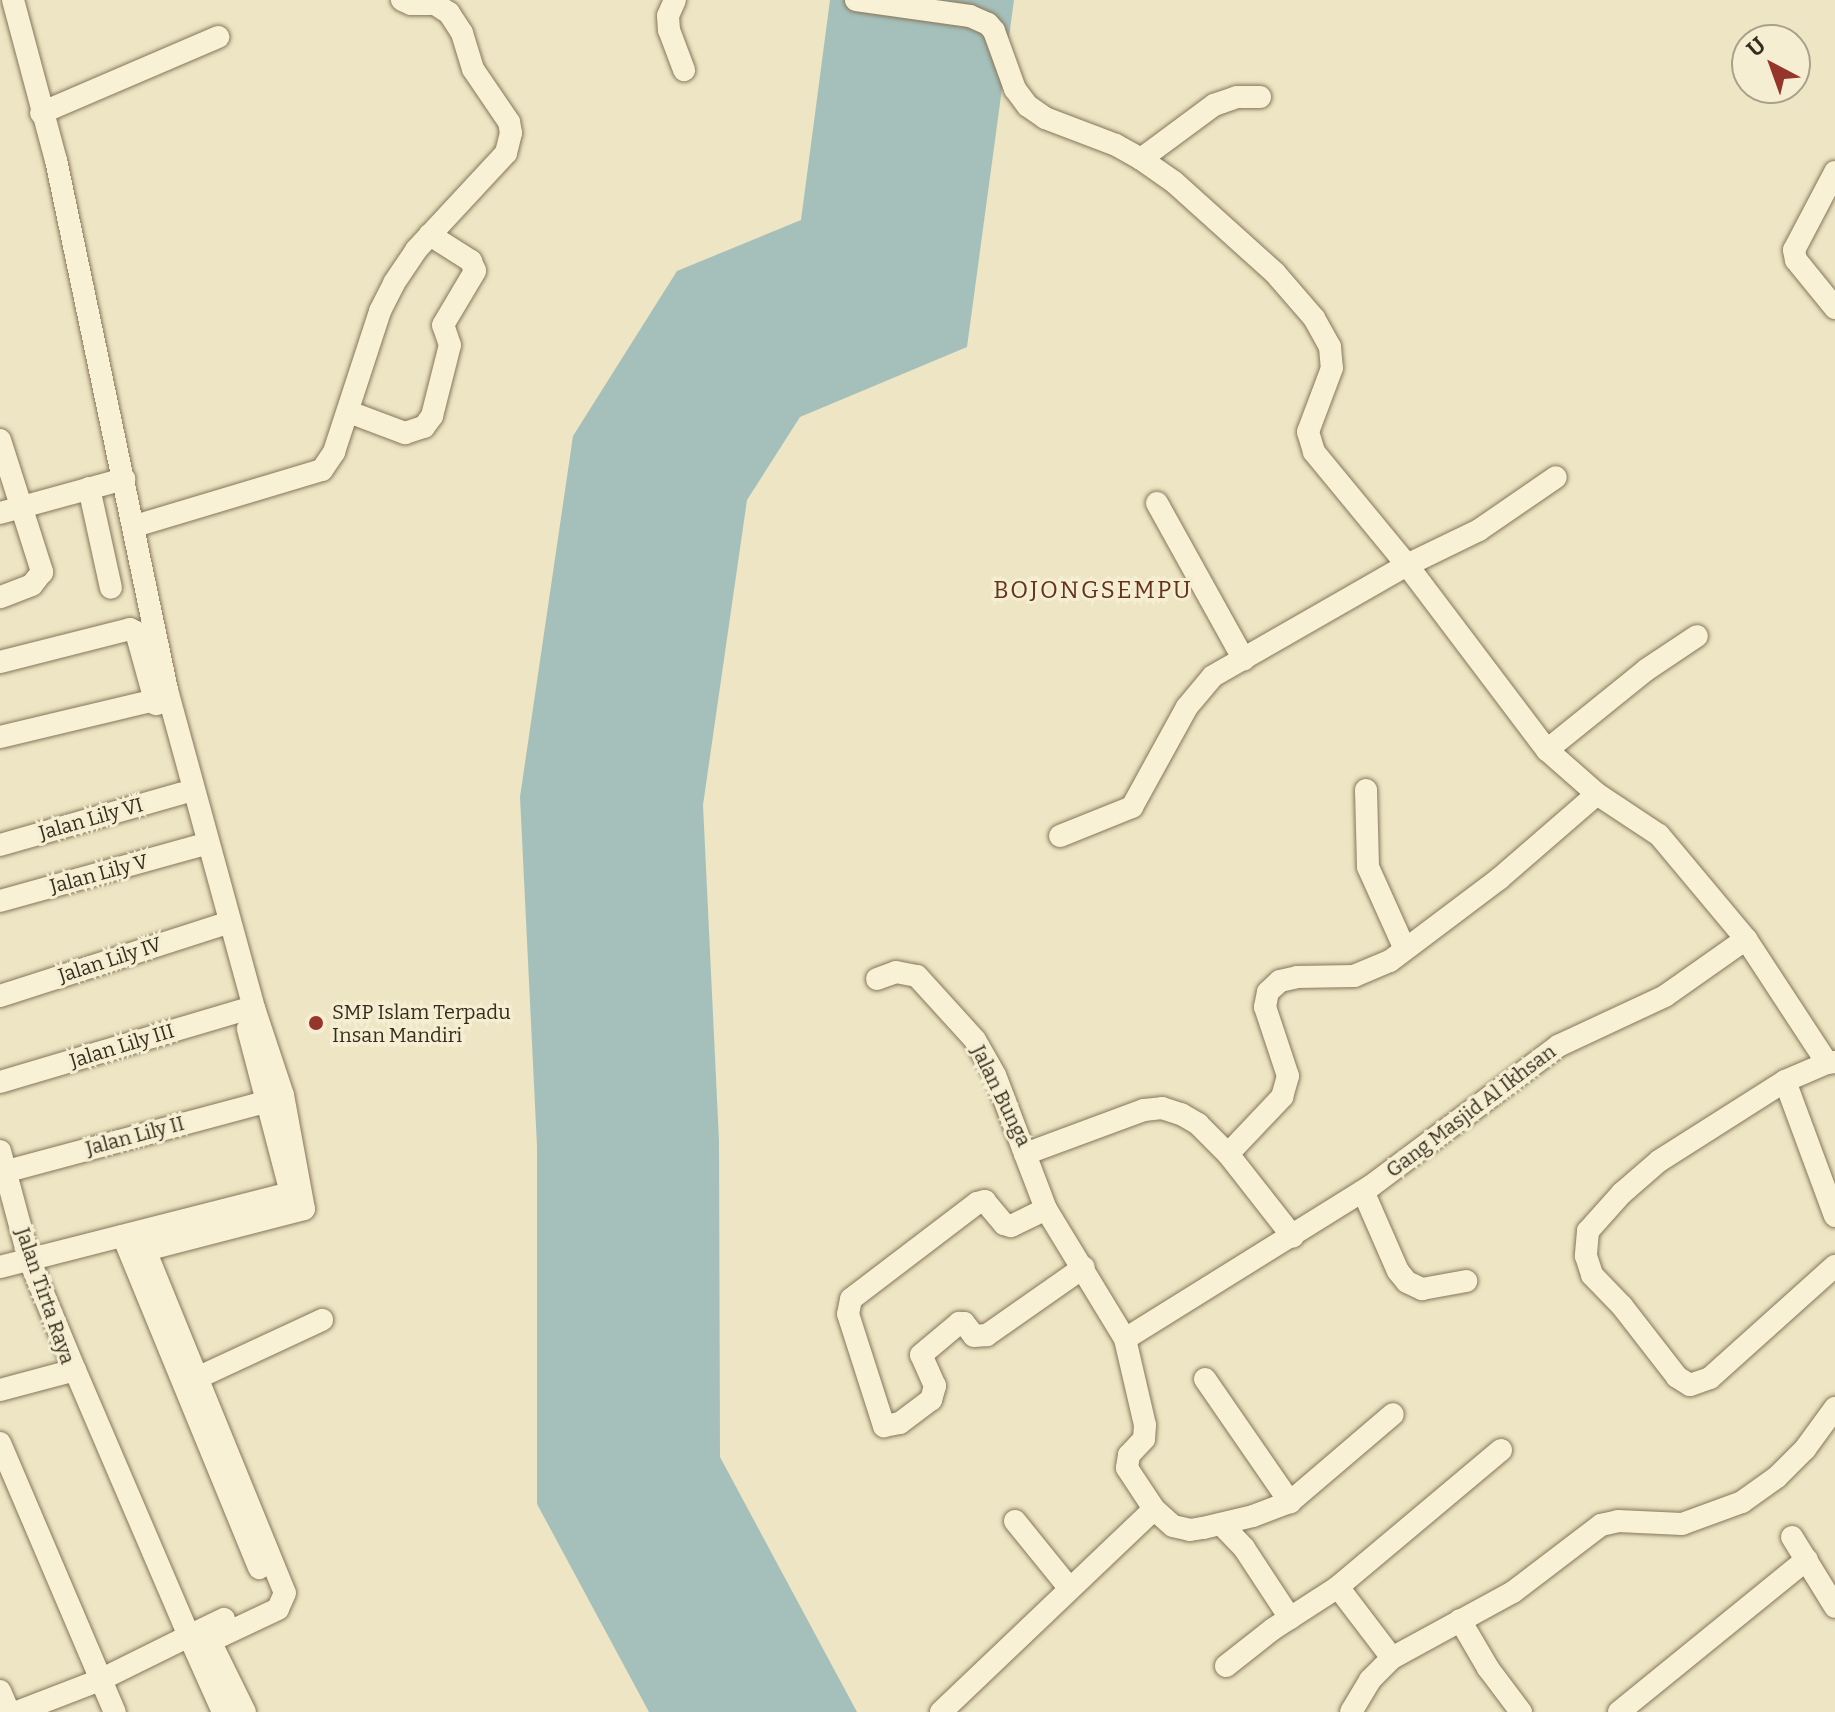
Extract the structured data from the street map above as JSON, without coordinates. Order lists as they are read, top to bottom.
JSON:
{
  "streets": {
    "street": [
      "Jalan Lily VI",
      "Jalan Lily V",
      "Jalan Lily IV",
      "Jalan Lily III",
      "Jalan Bunga",
      "Gang Masjid Al Ikhsan",
      "Jalan Lily II",
      "Jalan Tirta Raya"
    ]
  },
  "crossings": [
    ["Jalan Bunga", "Gang Masjid Al Ikhsan"],
    ["Jalan Lily II", "Jalan Tirta Raya"]
  ],
  "districts": ["BOJONGSEMPU"],
  "places": ["SMP Islam Terpadu Insan Mandiri"],
  "north": "top left"
}
